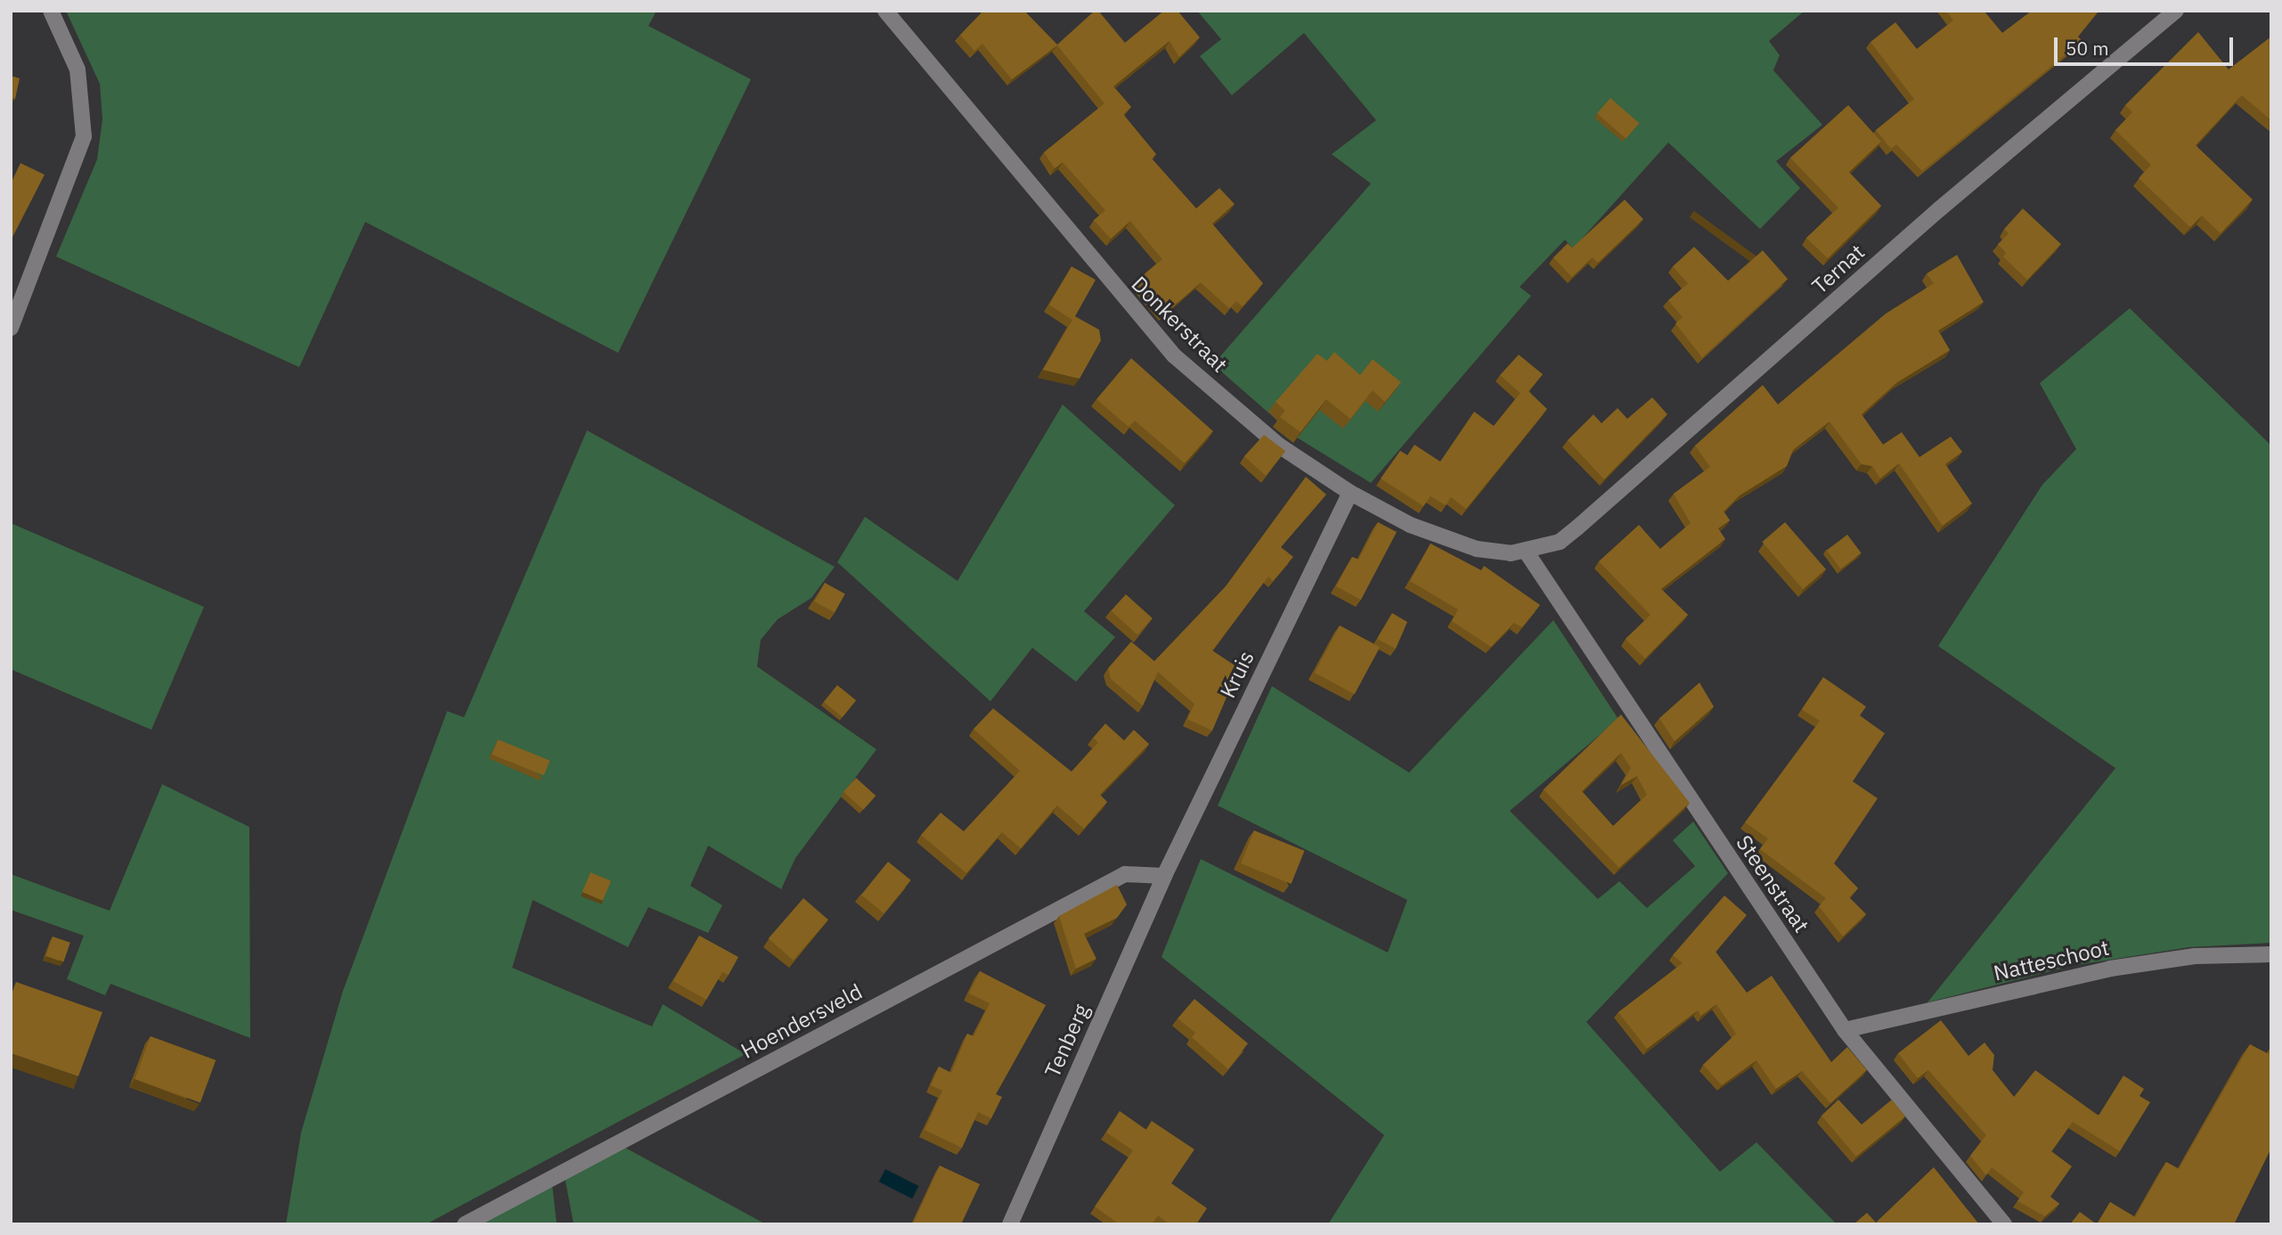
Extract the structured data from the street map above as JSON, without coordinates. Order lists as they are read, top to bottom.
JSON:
{
  "streets": {
    "street": [
      "Ternat",
      "Donkerstraat",
      "Kruis",
      "Steenstraat",
      "Natteschoot",
      "Hoendersveld",
      "Tenberg"
    ]
  },
  "crossings": [
    ["Ternat", "Donkerstraat"],
    ["Ternat", "Steenstraat"],
    ["Donkerstraat", "Kruis"],
    ["Donkerstraat", "Steenstraat"],
    ["Kruis", "Hoendersveld"],
    ["Kruis", "Tenberg"],
    ["Steenstraat", "Natteschoot"],
    ["Hoendersveld", "Tenberg"]
  ],
  "scale_bar": "50 m"
}
